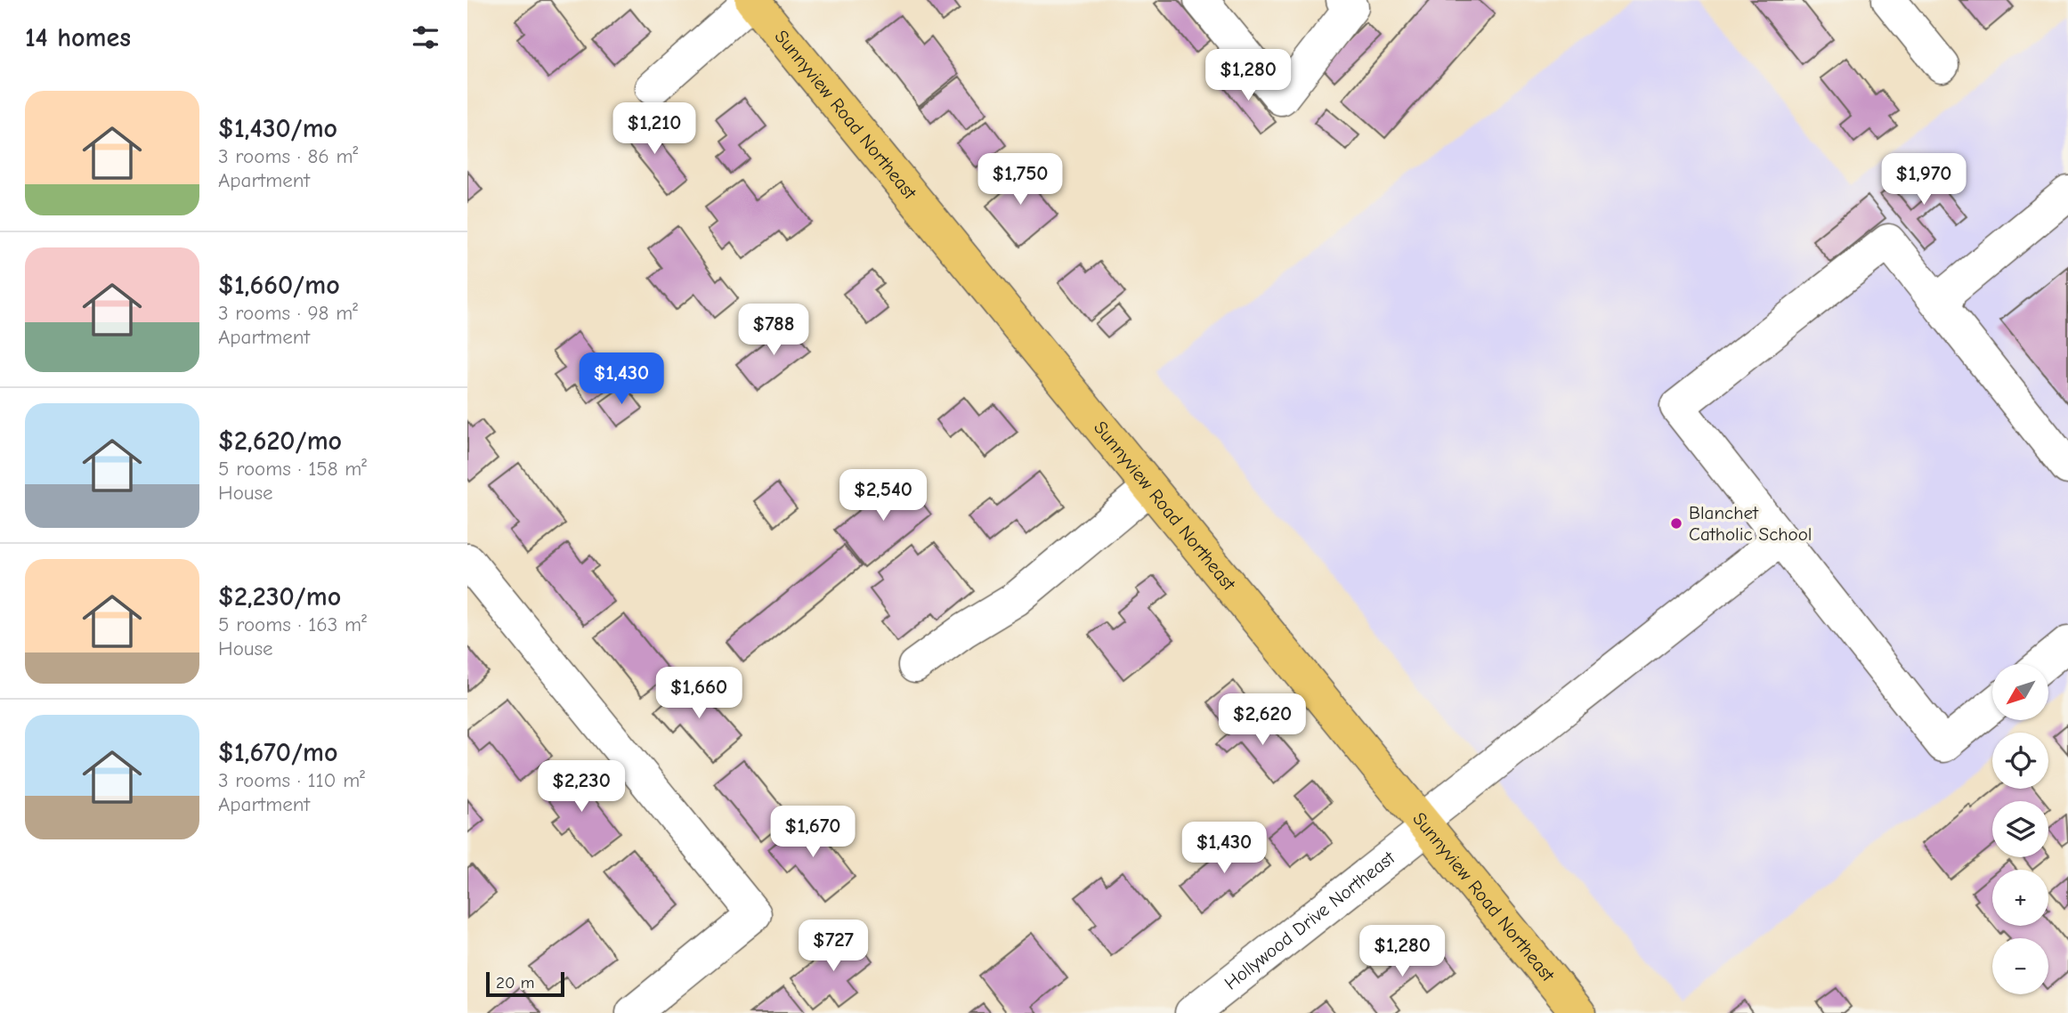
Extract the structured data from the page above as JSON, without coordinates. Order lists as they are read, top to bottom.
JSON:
{
  "streets": {
    "main road": ["Sunnyview Road Northeast"],
    "street": ["Hollywood Drive Northeast"]
  },
  "crossings": [
    ["Sunnyview Road Northeast", "Hollywood Drive Northeast"]
  ],
  "places": ["Blanchet Catholic School"],
  "scale_bar": "20 m",
  "north": "bottom left",
  "page": {
    "heading": "14 homes",
    "price": [
      "$1,280",
      "$1,210",
      "$1,750",
      "$1,970",
      "$788",
      "$1,430",
      "$2,540",
      "$1,660",
      "$2,620",
      "$2,230",
      "$1,670",
      "$1,430",
      "$727",
      "$1,280"
    ],
    "list": [
      {
        "name": "$1,430/mo",
        "note": "3 rooms · 86 m² · Apartment"
      },
      {
        "name": "$1,660/mo",
        "note": "3 rooms · 98 m² · Apartment"
      },
      {
        "name": "$2,620/mo",
        "note": "5 rooms · 158 m² · House"
      },
      {
        "name": "$2,230/mo",
        "note": "5 rooms · 163 m² · House"
      },
      {
        "name": "$1,670/mo",
        "note": "3 rooms · 110 m² · Apartment"
      }
    ],
    "map_buttons": ["+", "−"],
    "scale": "20 m"
  }
}
